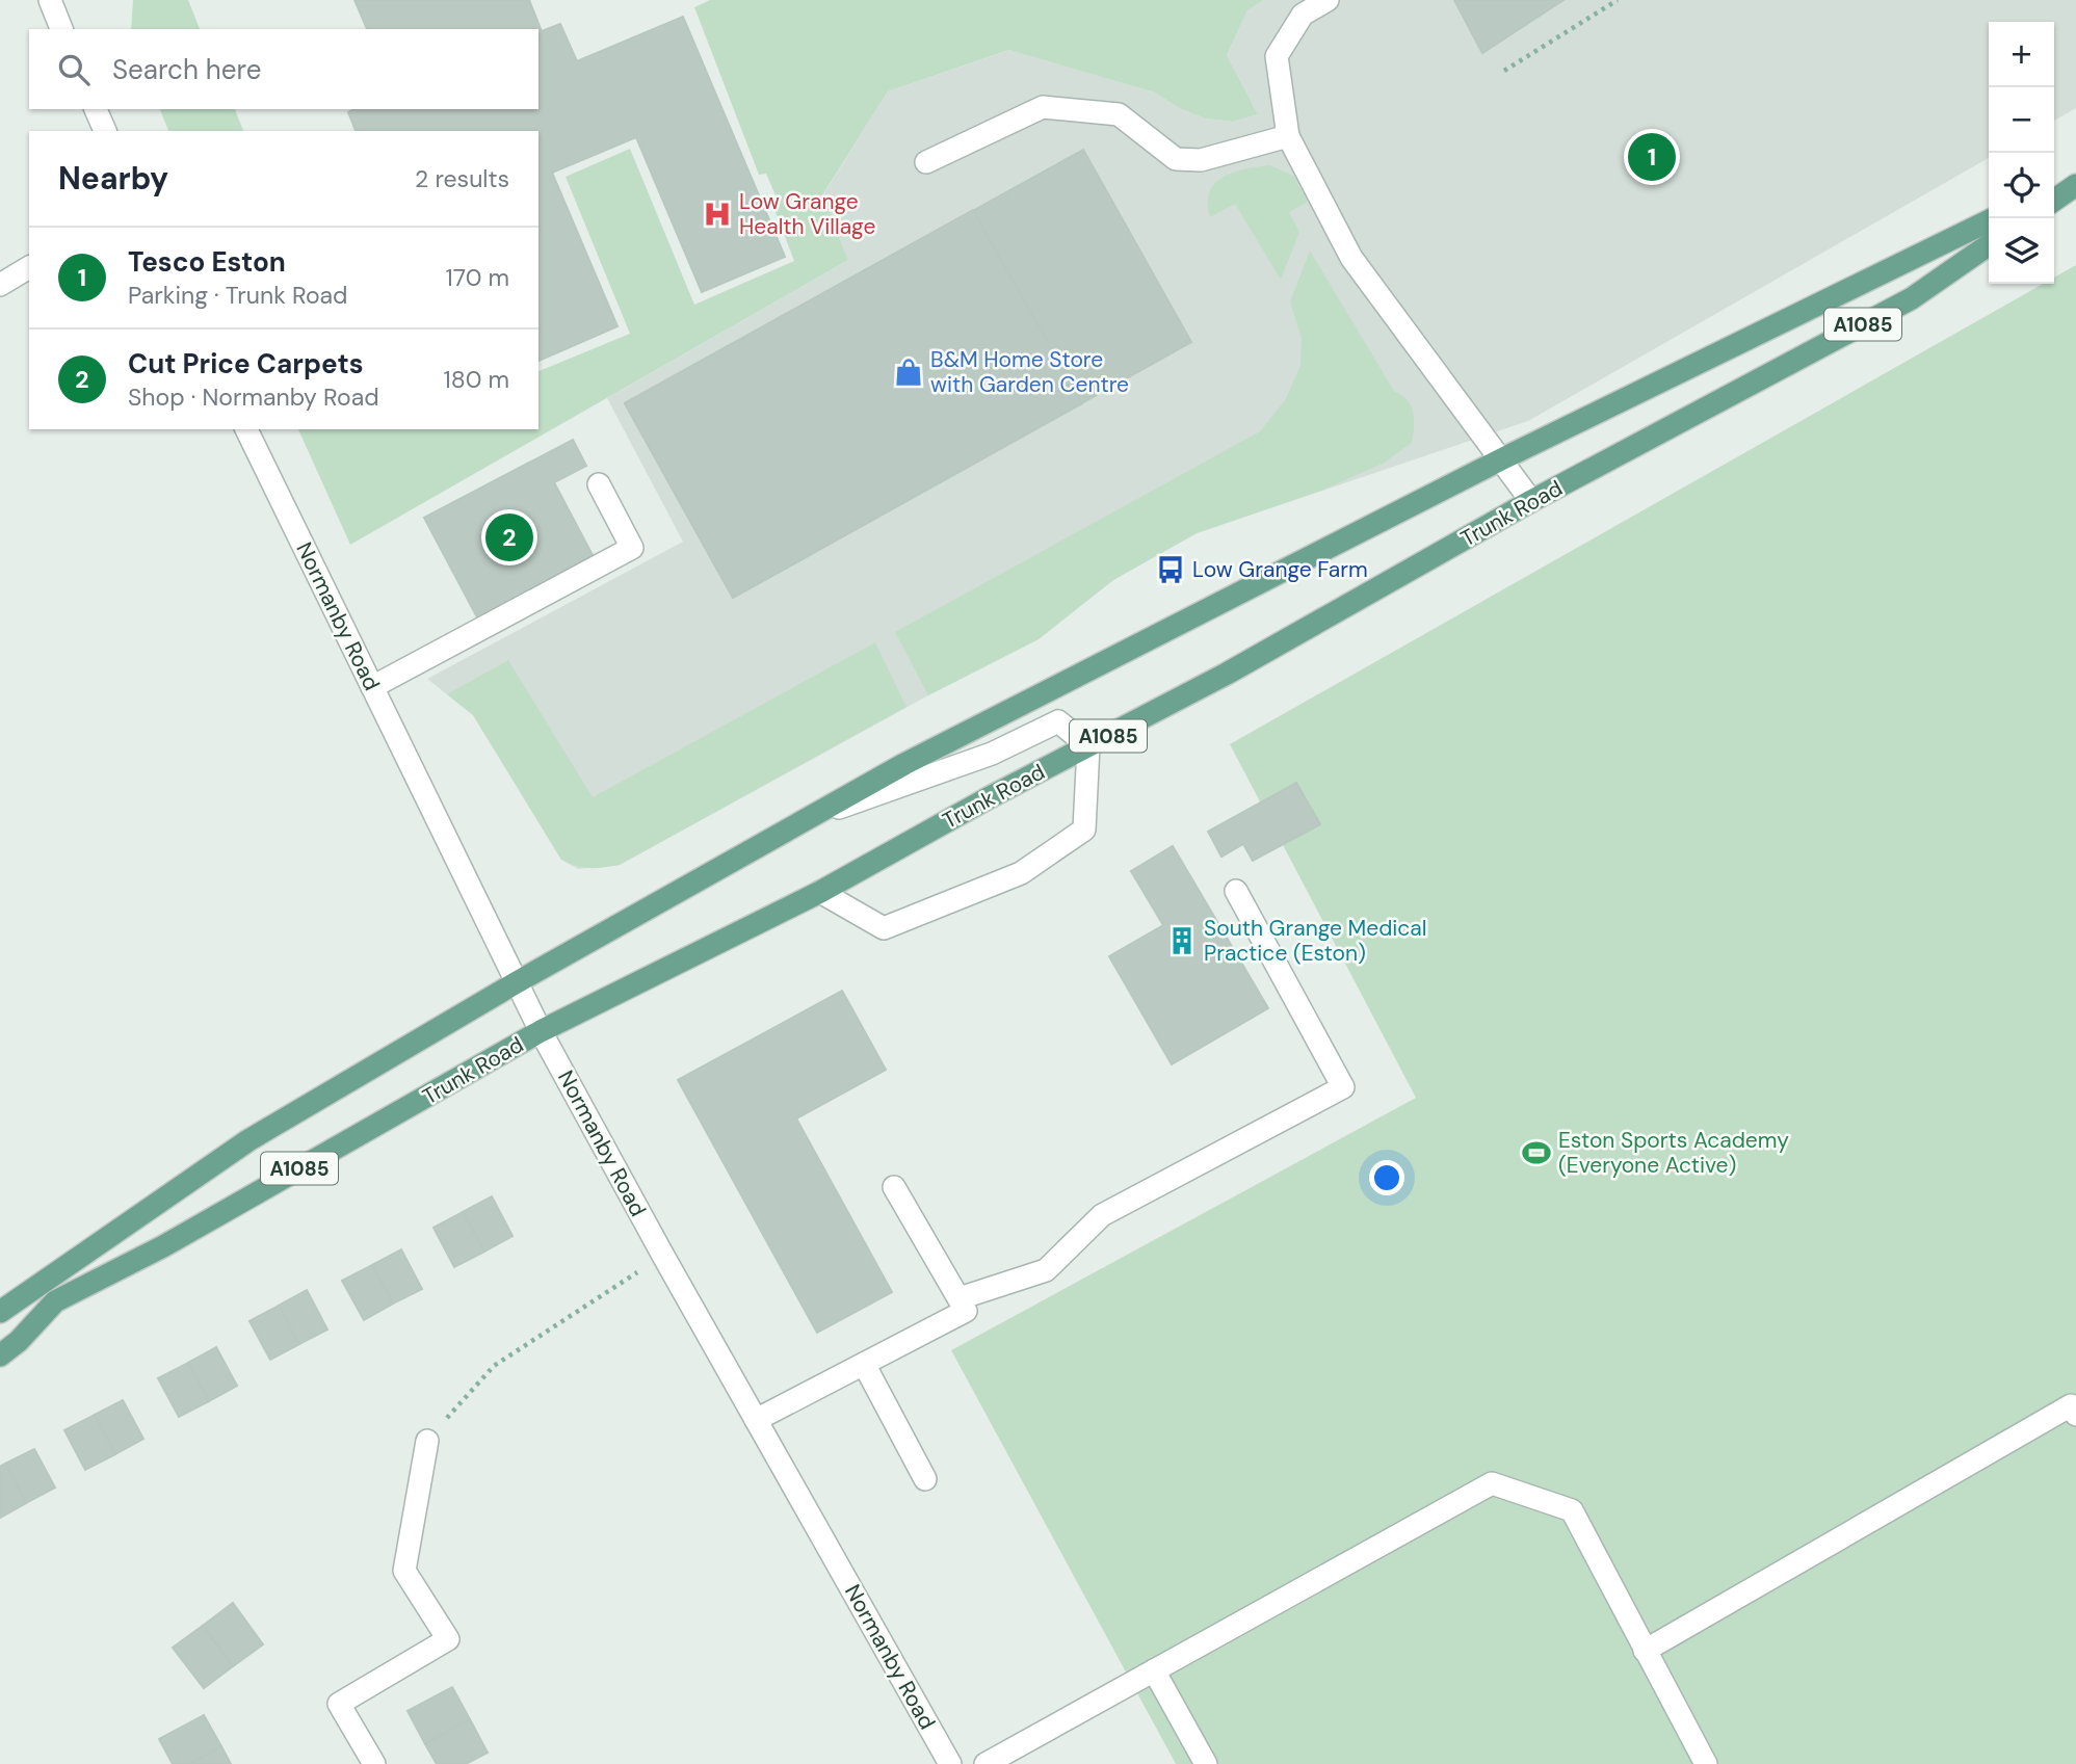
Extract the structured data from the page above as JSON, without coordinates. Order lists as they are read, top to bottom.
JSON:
{
  "streets": {
    "main road": ["A1085", "Trunk Road"],
    "street": ["Normanby Road"]
  },
  "crossings": [
    ["A1085", "Normanby Road"],
    ["Trunk Road", "Normanby Road"]
  ],
  "places": {
    "hospital": ["Low Grange Health Village"],
    "shop": ["B&M Home Store with Garden Centre"],
    "bus stop": ["Low Grange Farm"],
    "building": ["South Grange Medical Practice (Eston)"],
    "sports": ["Eston Sports Academy (Everyone Active)"]
  },
  "page": {
    "map_buttons": ["+", "−"],
    "search": "Search here",
    "pins": ["1", "2"],
    "heading": ["Nearby", "2 results"],
    "list": [
      {
        "mark": "1",
        "name": "Tesco Eston",
        "note": "Parking · Trunk Road",
        "value": "170 m"
      },
      {
        "mark": "2",
        "name": "Cut Price Carpets",
        "note": "Shop · Normanby Road",
        "value": "180 m"
      }
    ]
  }
}
